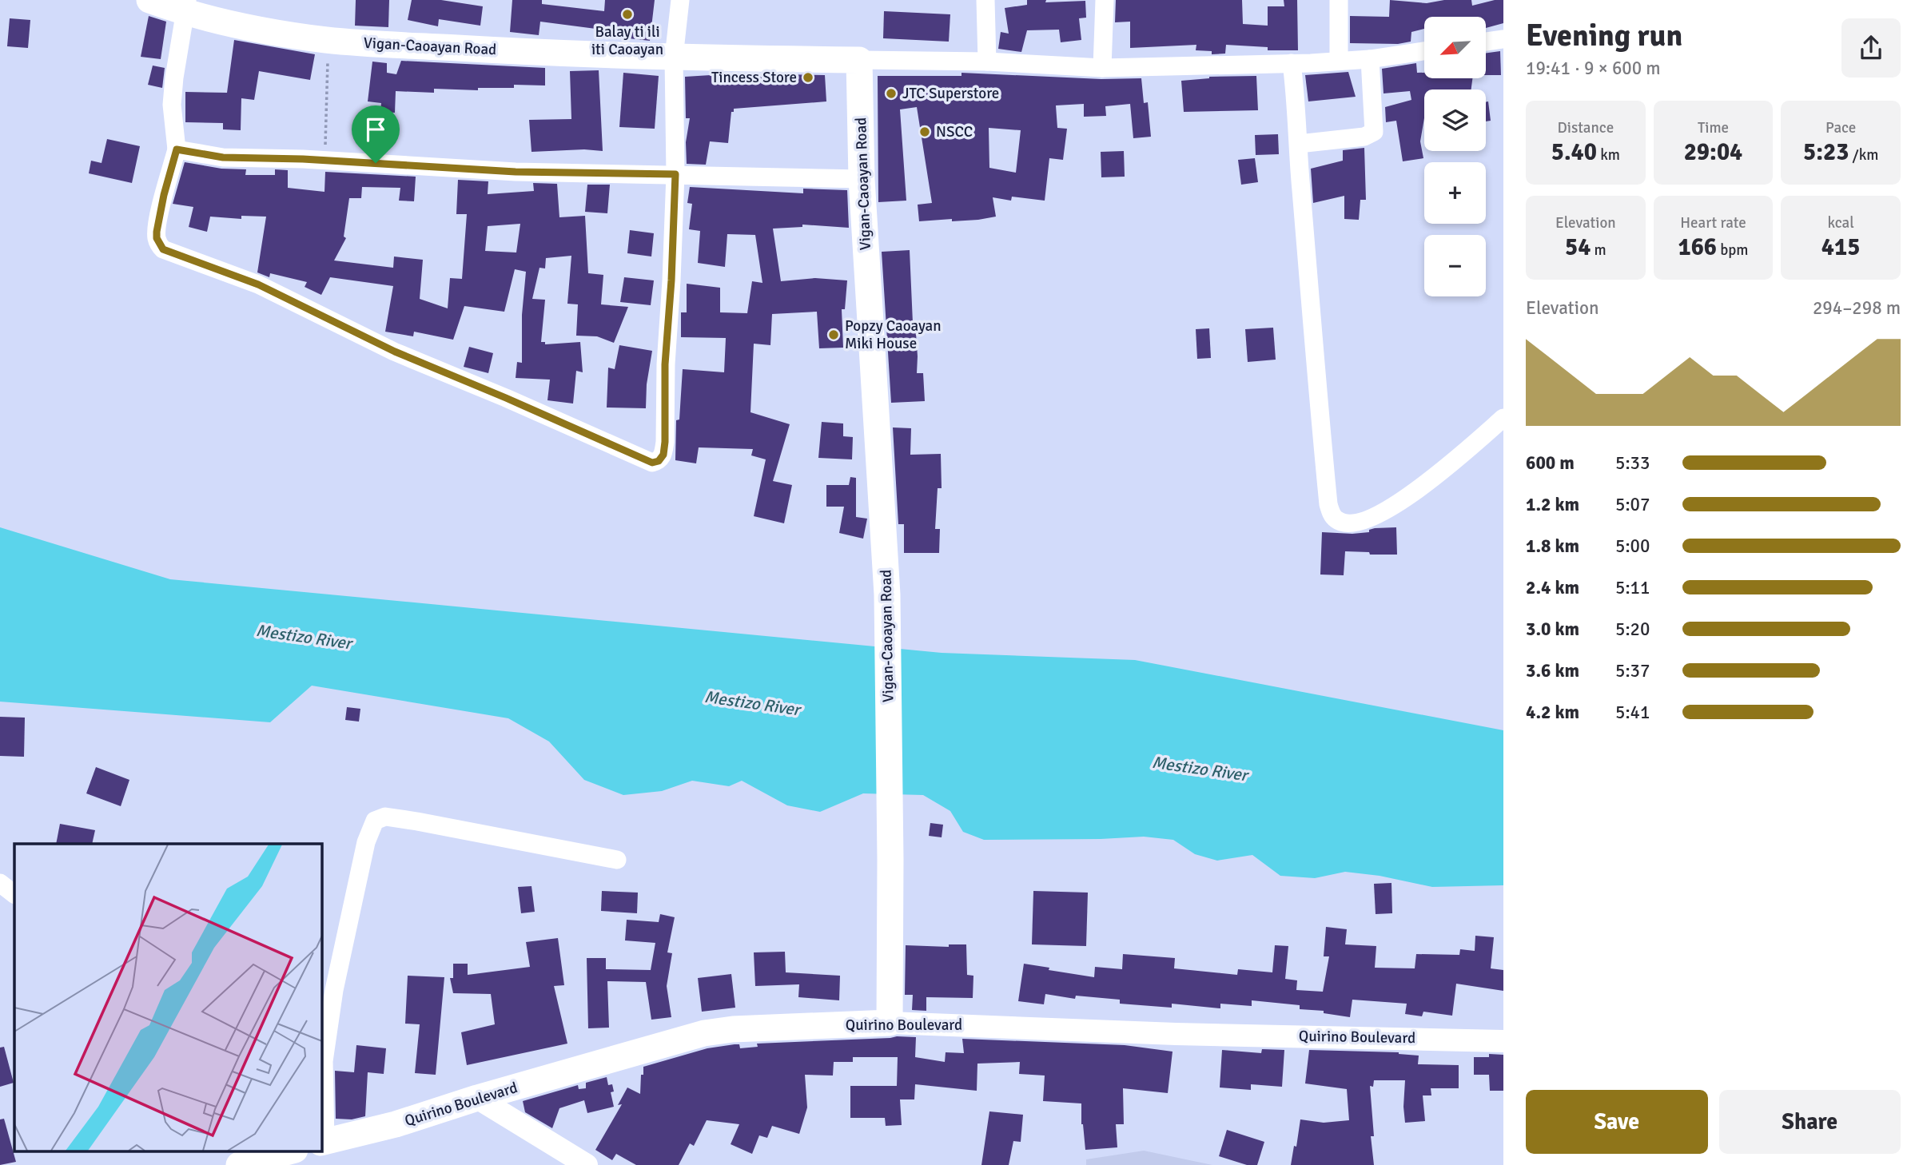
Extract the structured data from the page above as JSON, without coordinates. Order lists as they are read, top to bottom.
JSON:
{
  "streets": {
    "main road": ["Vigan-Caoayan Road", "Quirino Boulevard"]
  },
  "crossings": [
    ["Vigan-Caoayan Road", "Quirino Boulevard"]
  ],
  "water": ["Mestizo River"],
  "places": [
    "Balay ti ili iti Caoayan",
    "Tincess Store",
    "JTC Superstore",
    "NSCC",
    "Popzy Caoayan Miki House"
  ],
  "north": "bottom left",
  "page": {
    "heading": ["Evening run", "19:41 · 9 × 600 m"],
    "map_buttons": ["+", "−"],
    "stats": [
      ["Distance", "5.40 km"],
      ["Time", "29:04"],
      ["Pace", "5:23 /km"],
      ["Elevation", "54 m"],
      ["Heart rate", "166 bpm"],
      ["kcal", "415"]
    ],
    "chart": ["Elevation", "294–298 m"],
    "list": [
      {
        "name": "600 m",
        "note": "5:33"
      },
      {
        "name": "1.2 km",
        "note": "5:07"
      },
      {
        "name": "1.8 km",
        "note": "5:00"
      },
      {
        "name": "2.4 km",
        "note": "5:11"
      },
      {
        "name": "3.0 km",
        "note": "5:20"
      },
      {
        "name": "3.6 km",
        "note": "5:37"
      },
      {
        "name": "4.2 km",
        "note": "5:41"
      }
    ],
    "buttons": ["Save", "Share"]
  }
}
